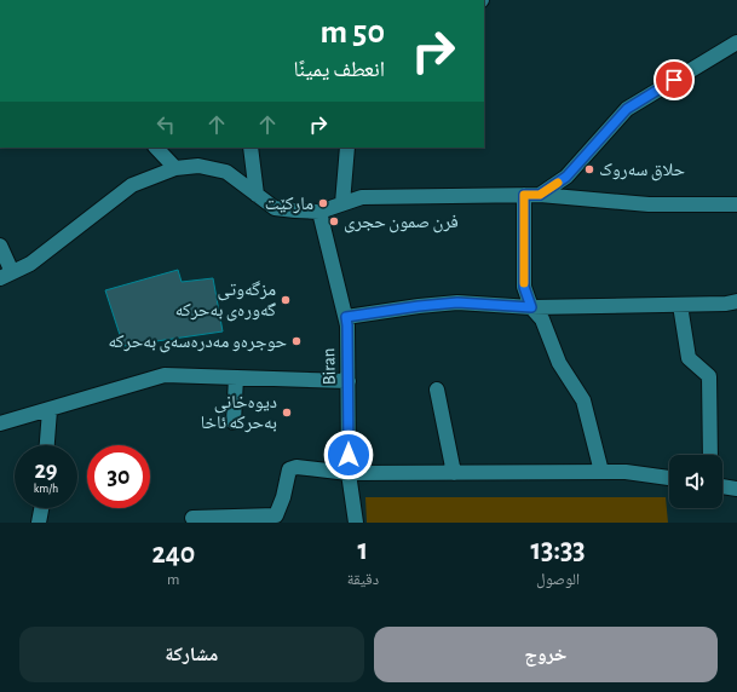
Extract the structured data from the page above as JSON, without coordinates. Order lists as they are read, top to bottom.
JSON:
{
  "streets": {
    "street": ["Biran"]
  },
  "places": [
    "حلاق سەروک",
    "مارکێت",
    "فرن صمون حجری",
    "مزگەوتی گەورەی بەحرکە",
    "حوجره‌و مه‌دره‌سه‌ی به‌حرکه",
    "دیوەخانی بەحرکە ئاخا"
  ],
  "page": {
    "turn": ["50 m", "انعطف يمينًا"],
    "speed": "29 km/h",
    "limit": "30",
    "eta": [
      "13:33",
      "الوصول",
      "1",
      "دقيقة",
      "240",
      "m"
    ],
    "buttons": ["خروج", "مشاركة"]
  }
}
